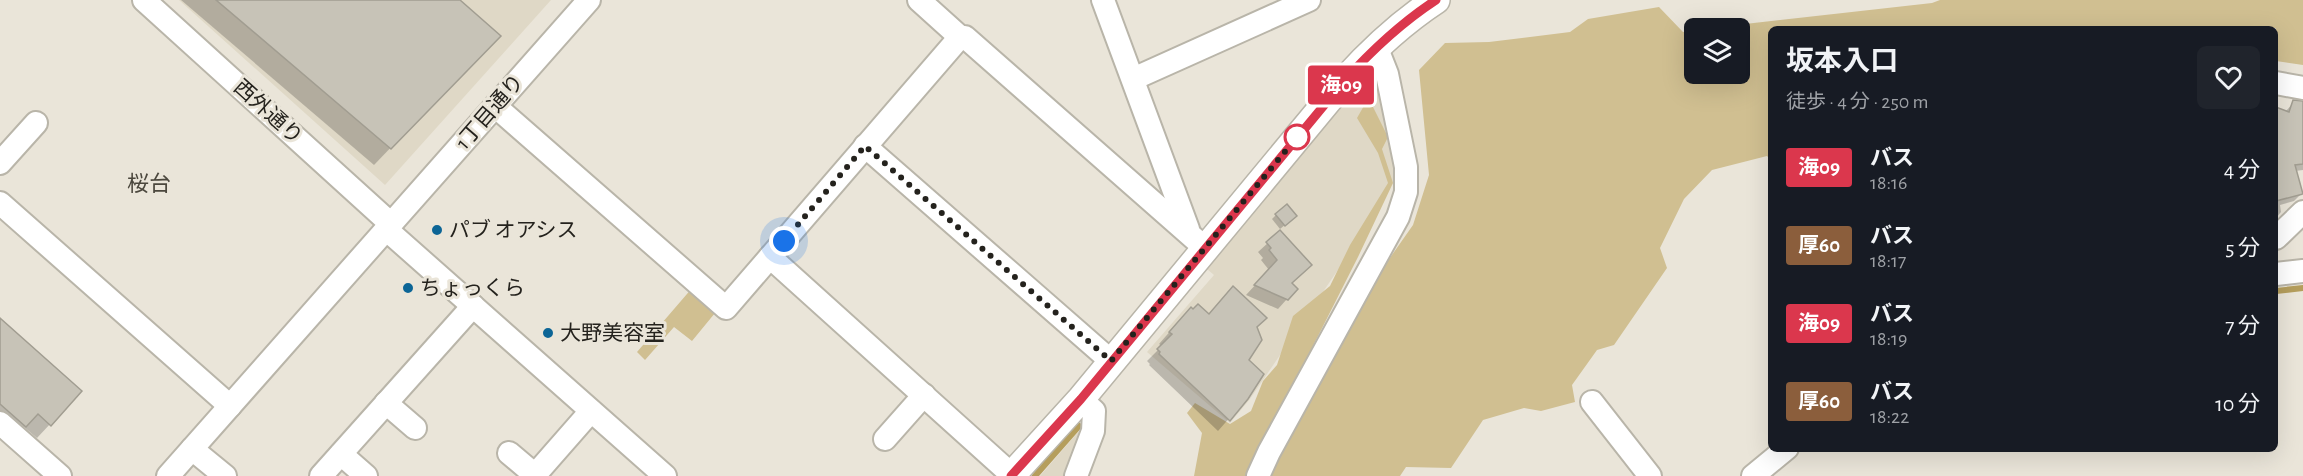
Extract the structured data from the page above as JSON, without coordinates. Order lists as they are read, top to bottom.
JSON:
{
  "streets": {
    "street": ["西外通り", "1丁目通り"]
  },
  "crossings": [
    ["西外通り", "1丁目通り"]
  ],
  "districts": ["桜台"],
  "places": ["パブ オアシス", "ちょっくら", "大野美容室"],
  "lines": ["bus line 海09"],
  "page": {
    "on_map": "海09",
    "heading": ["坂本入口", "徒歩 · 4 分 · 250 m"],
    "list": [
      {
        "mark": "海09",
        "name": "バス",
        "note": "18:16",
        "value": "4 分"
      },
      {
        "mark": "厚60",
        "name": "バス",
        "note": "18:17",
        "value": "5 分"
      },
      {
        "mark": "海09",
        "name": "バス",
        "note": "18:19",
        "value": "7 分"
      },
      {
        "mark": "厚60",
        "name": "バス",
        "note": "18:22",
        "value": "10 分"
      }
    ]
  }
}
